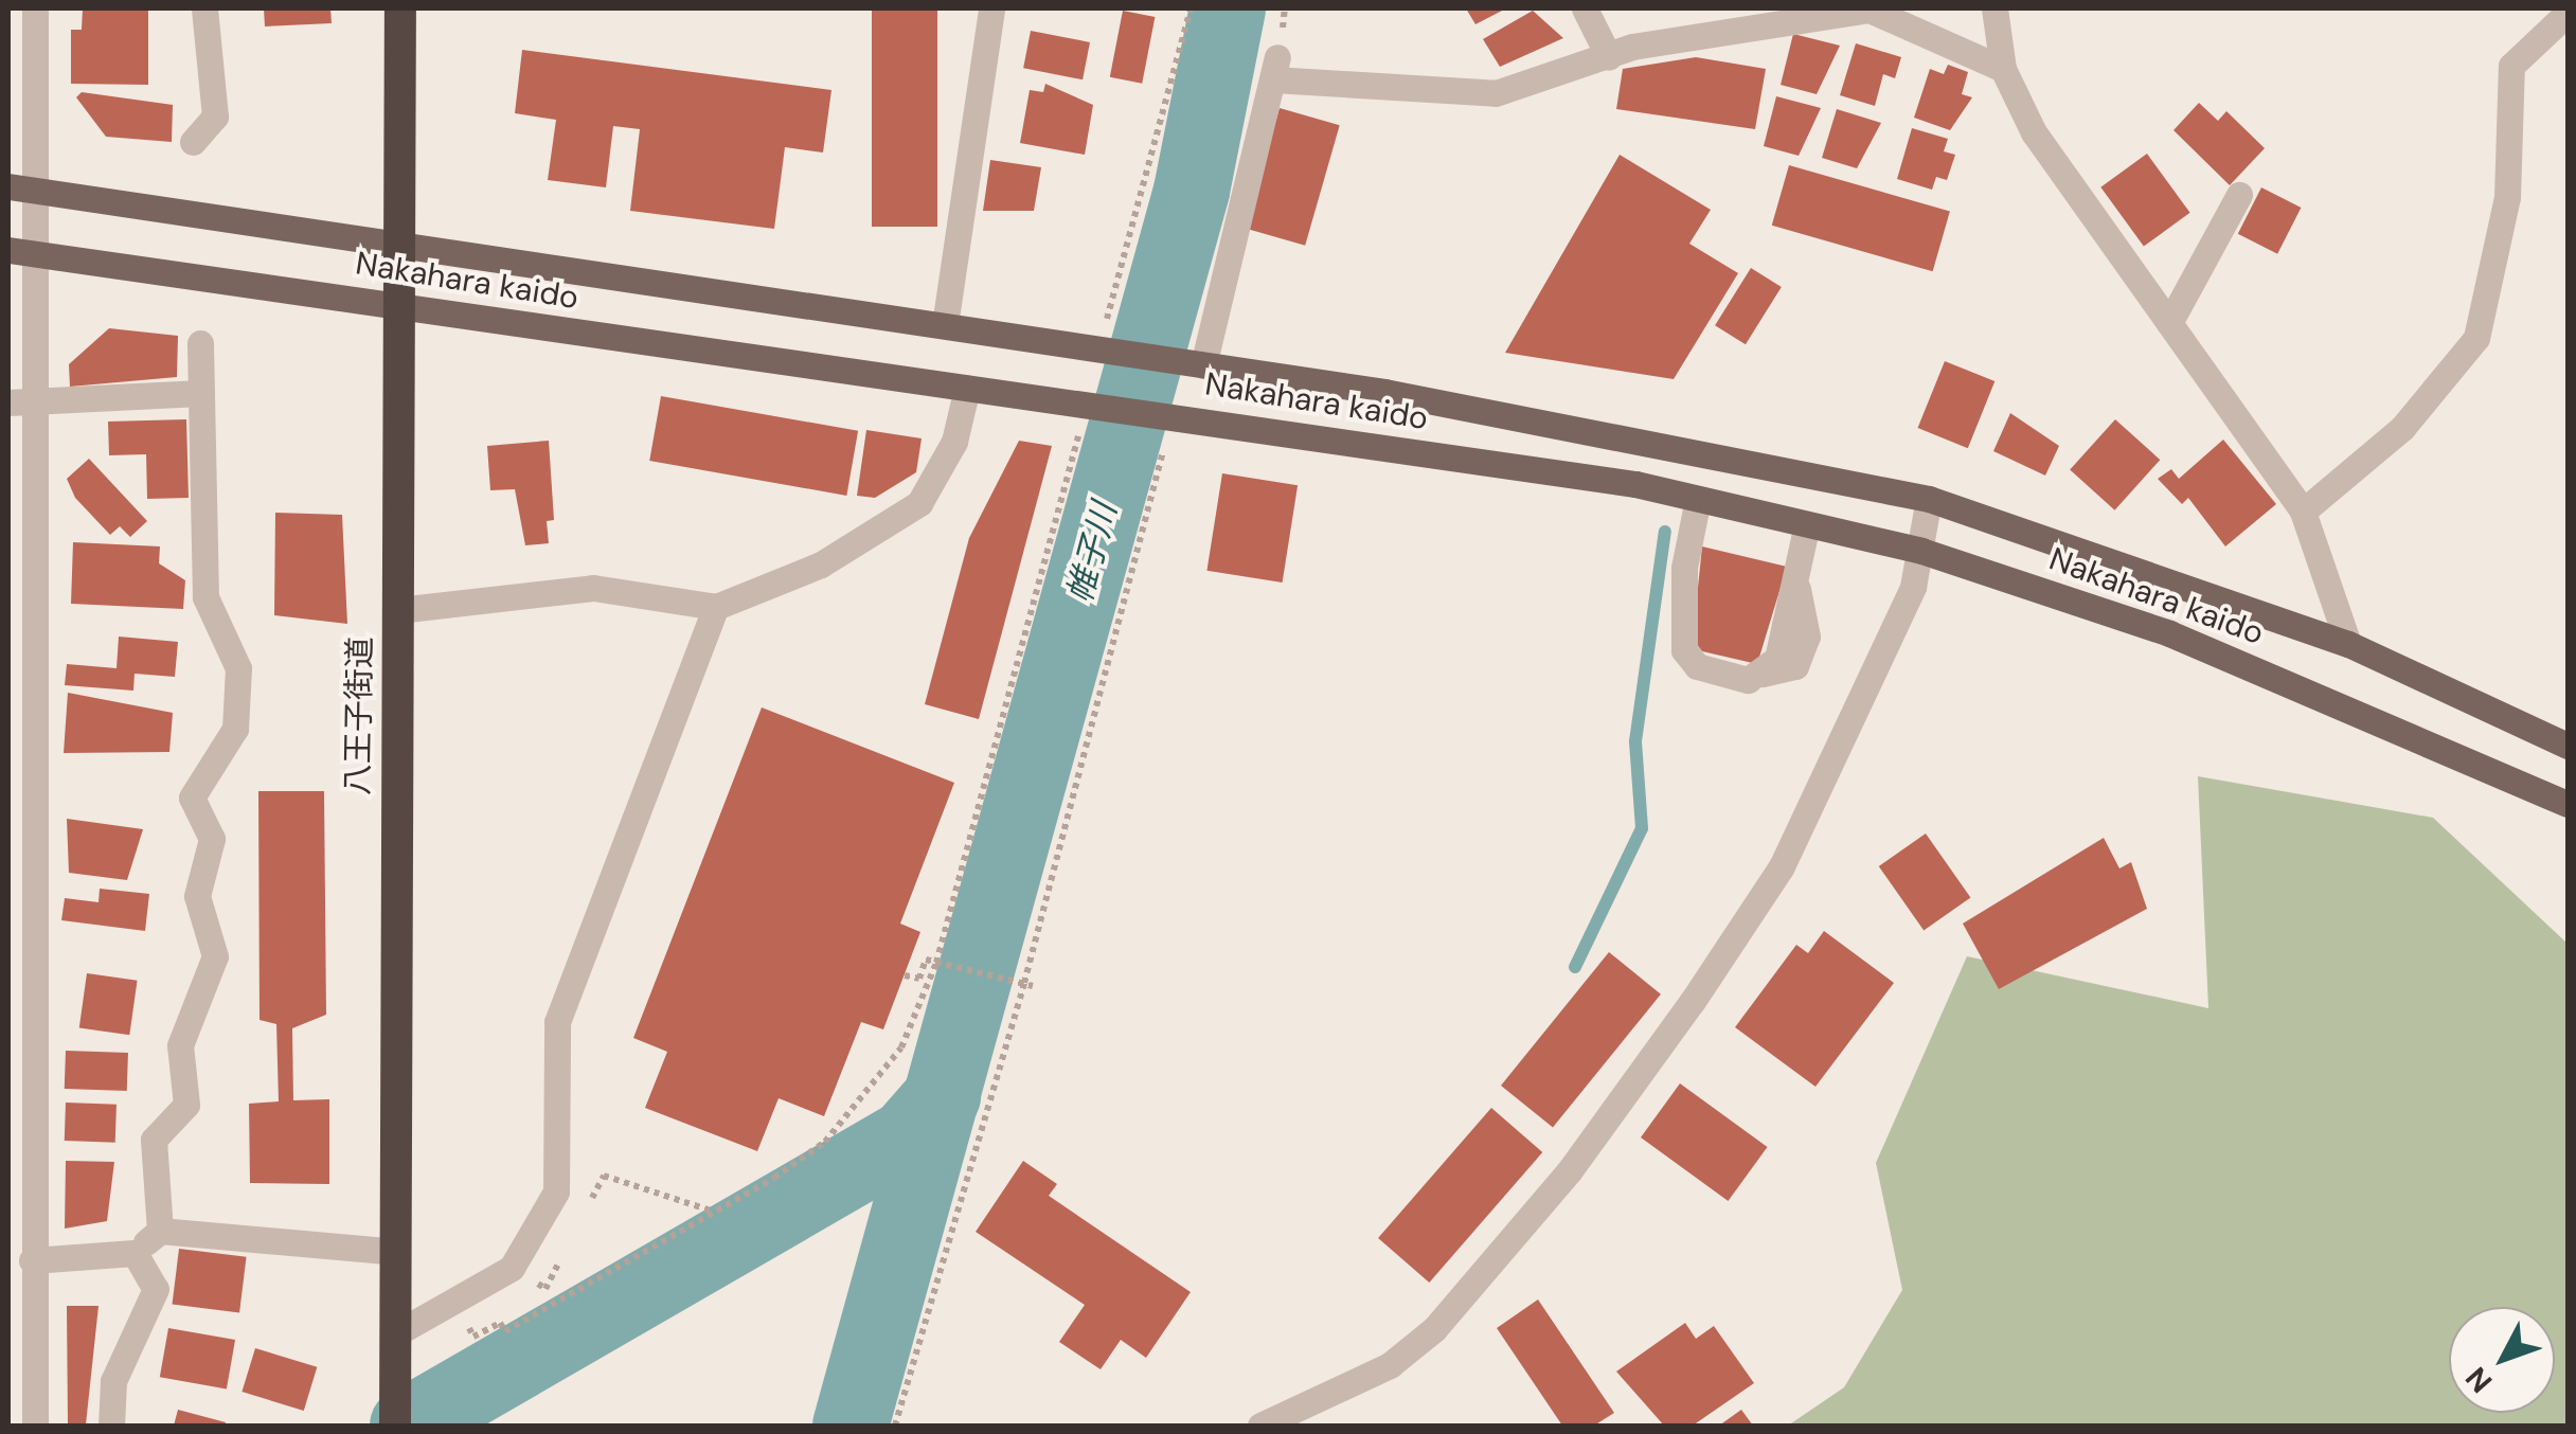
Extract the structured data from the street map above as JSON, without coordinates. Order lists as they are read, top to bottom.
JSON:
{
  "streets": {
    "highway": ["八王子街道"],
    "main road": ["Nakahara kaido"]
  },
  "crossings": [
    ["Nakahara kaido", "八王子街道"]
  ],
  "water": ["帷子川"],
  "north": "bottom left"
}
